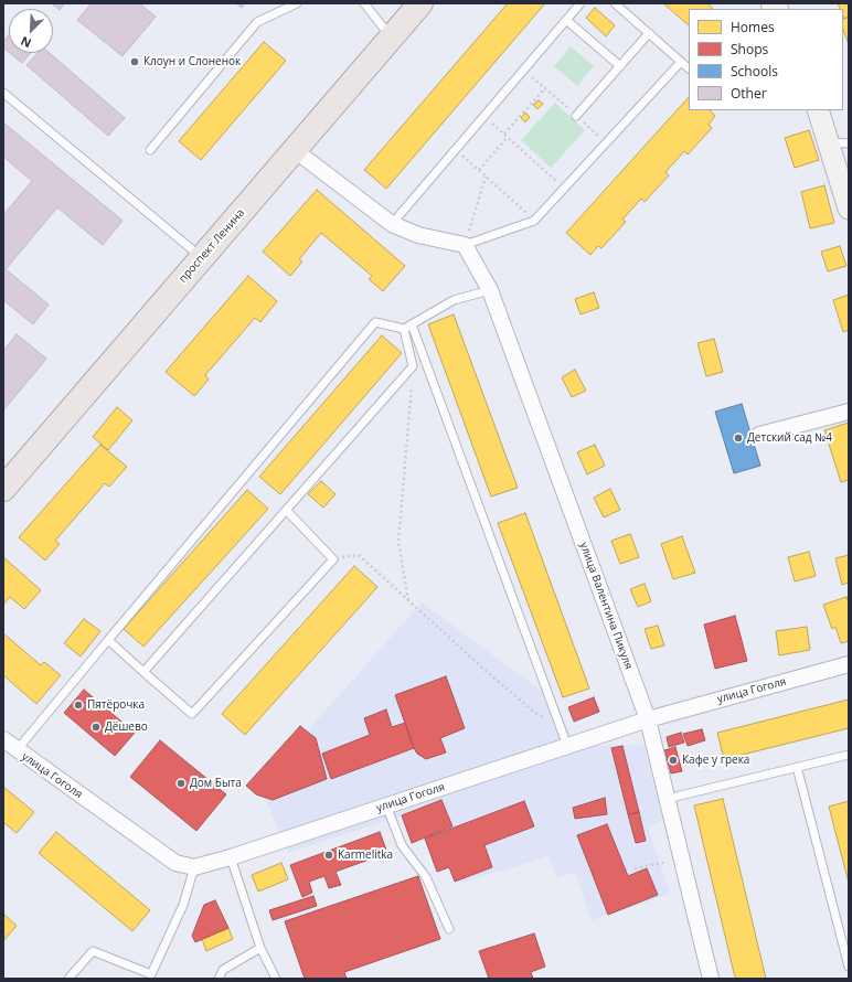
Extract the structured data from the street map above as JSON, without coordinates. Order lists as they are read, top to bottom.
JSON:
{
  "streets": {
    "main road": ["проспект Ленина"],
    "street": ["улица Валентина Пикуля", "улица Гоголя"]
  },
  "crossings": [
    ["улица Валентина Пикуля", "улица Гоголя"]
  ],
  "places": [
    "Клоун и Слоненок",
    "Детский сад №4",
    "Пятёрочка",
    "Дёшево",
    "Кафе у грека",
    "Дом Быта",
    "Karmelitka"
  ],
  "legend": [
    "Homes",
    "Shops",
    "Schools",
    "Other"
  ],
  "north": "bottom left"
}
